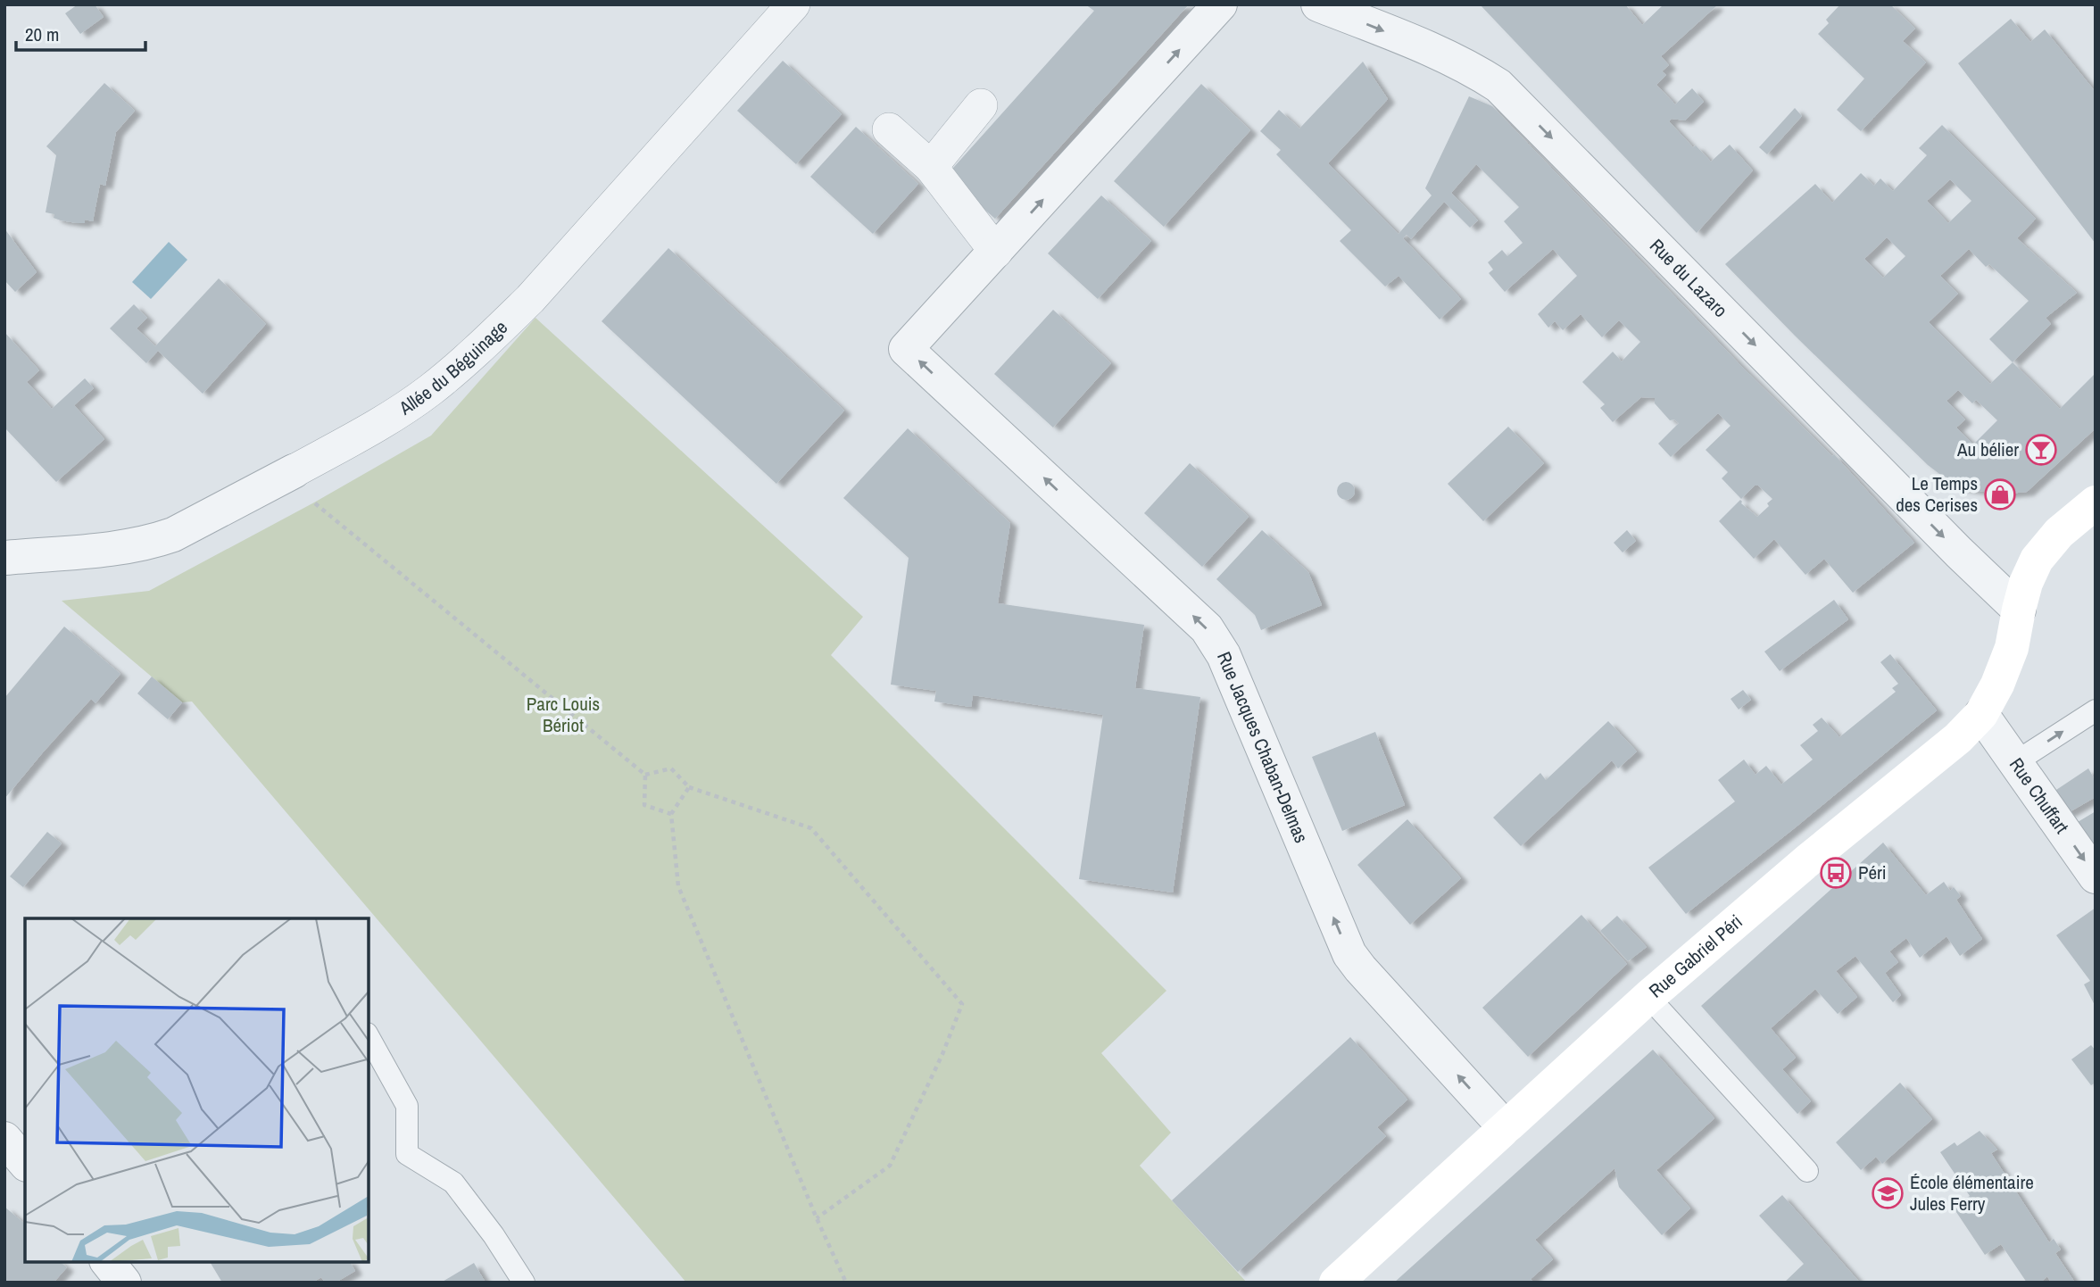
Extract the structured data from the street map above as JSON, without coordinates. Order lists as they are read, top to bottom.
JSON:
{
  "streets": {
    "main road": ["Rue Gabriel Péri"],
    "street": [
      "Rue du Lazaro",
      "Allée du Béguinage",
      "Rue Jacques Chaban-Delmas",
      "Rue Chuffart"
    ]
  },
  "crossings": [
    ["Rue du Lazaro", "Rue Gabriel Péri"],
    ["Rue Jacques Chaban-Delmas", "Rue Gabriel Péri"],
    ["Rue Chuffart", "Rue Gabriel Péri"]
  ],
  "one_way": ["Rue du Lazaro", "Rue Jacques Chaban-Delmas", "Rue Chuffart"],
  "parks": ["Parc Louis Bériot"],
  "places": {
    "bar": ["Au bélier"],
    "shop": ["Le Temps des Cerises"],
    "bus stop": ["Péri"],
    "school or university": ["École élémentaire Jules Ferry"]
  },
  "scale_bar": "20 m"
}
